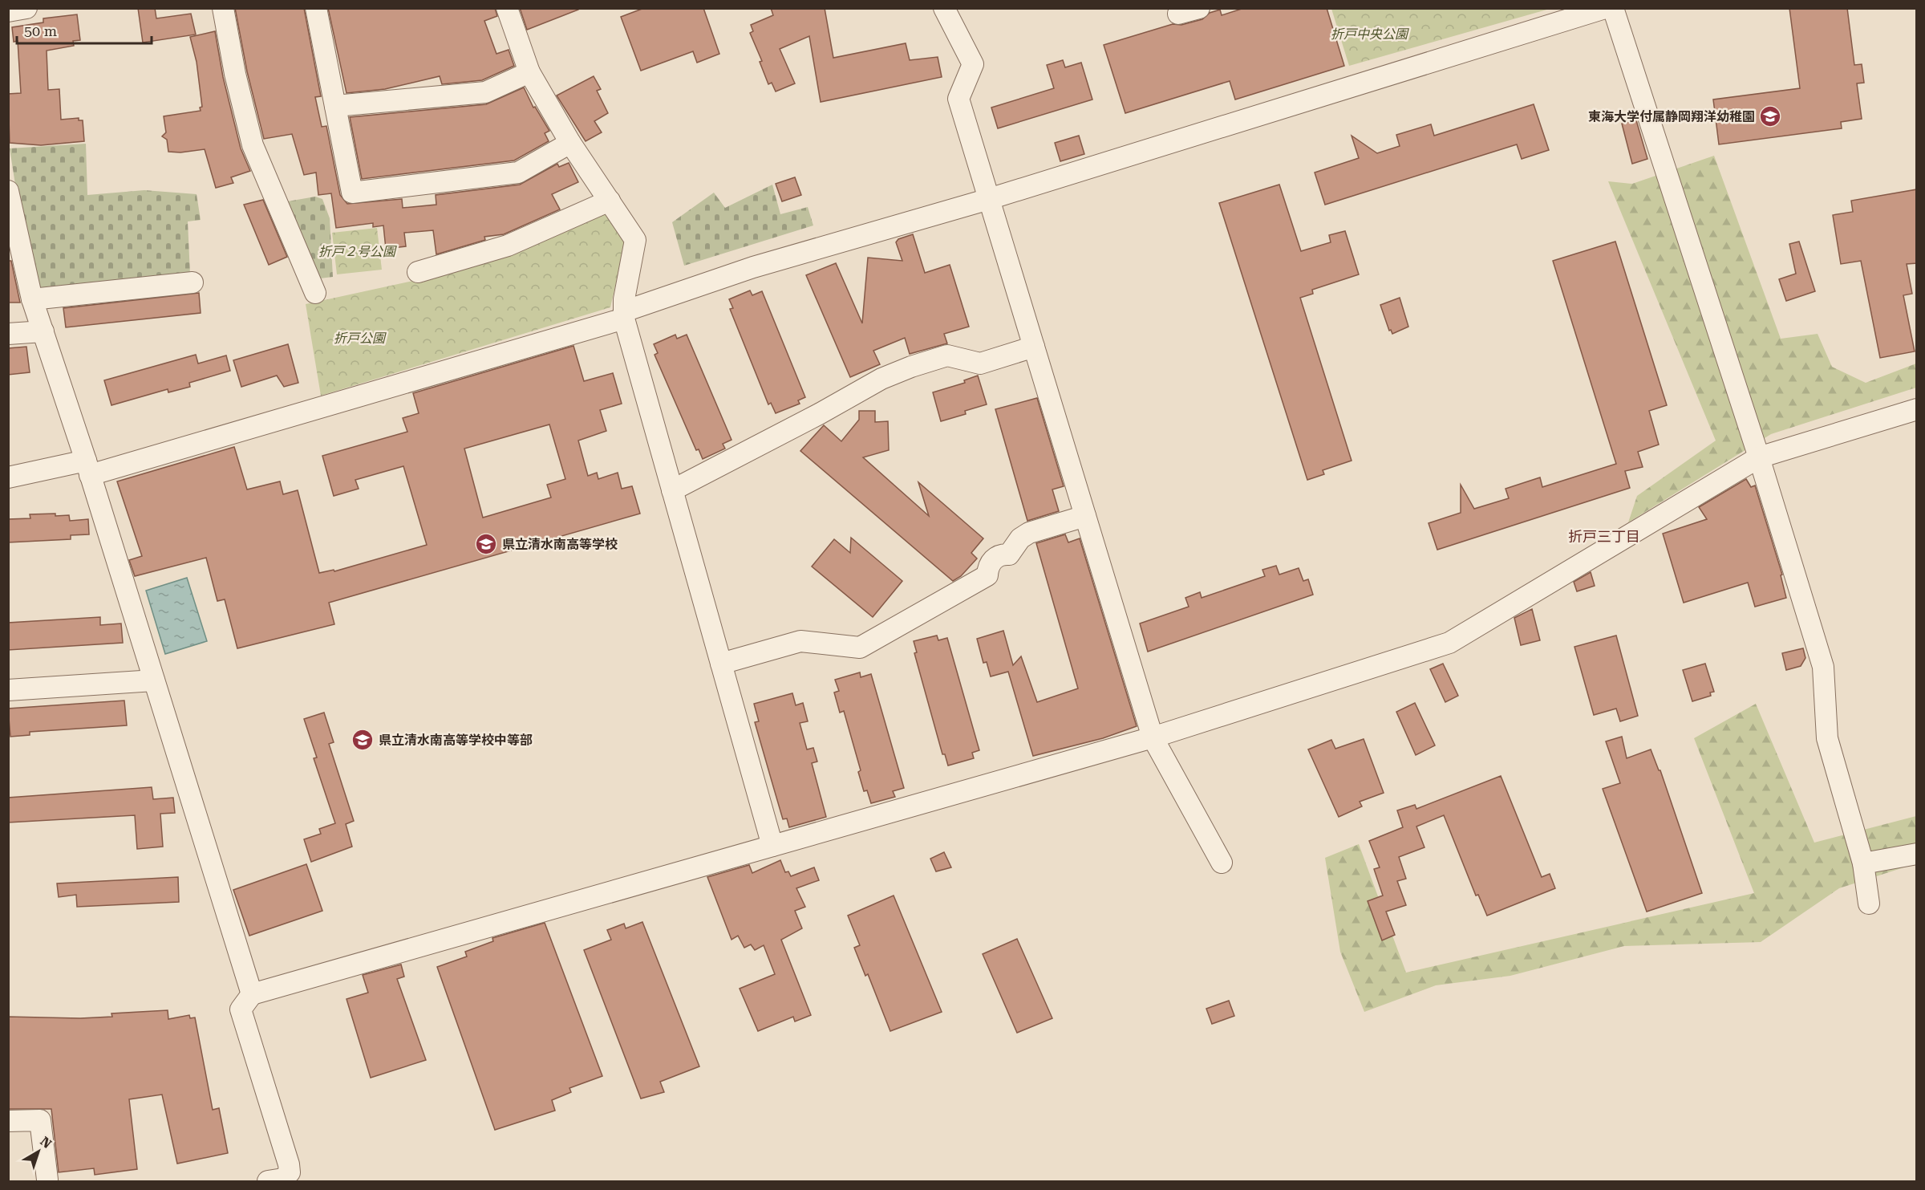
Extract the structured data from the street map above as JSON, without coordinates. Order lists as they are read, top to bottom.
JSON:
{
  "districts": ["折戸三丁目"],
  "parks": ["折戸中央公園", "折戸２号公園", "折戸公園"],
  "places": {
    "school or university": ["東海大学付属静岡翔洋幼稚園", "県立清水南高等学校", "県立清水南高等学校中等部"]
  },
  "scale_bar": "50 m",
  "north": "top right"
}
